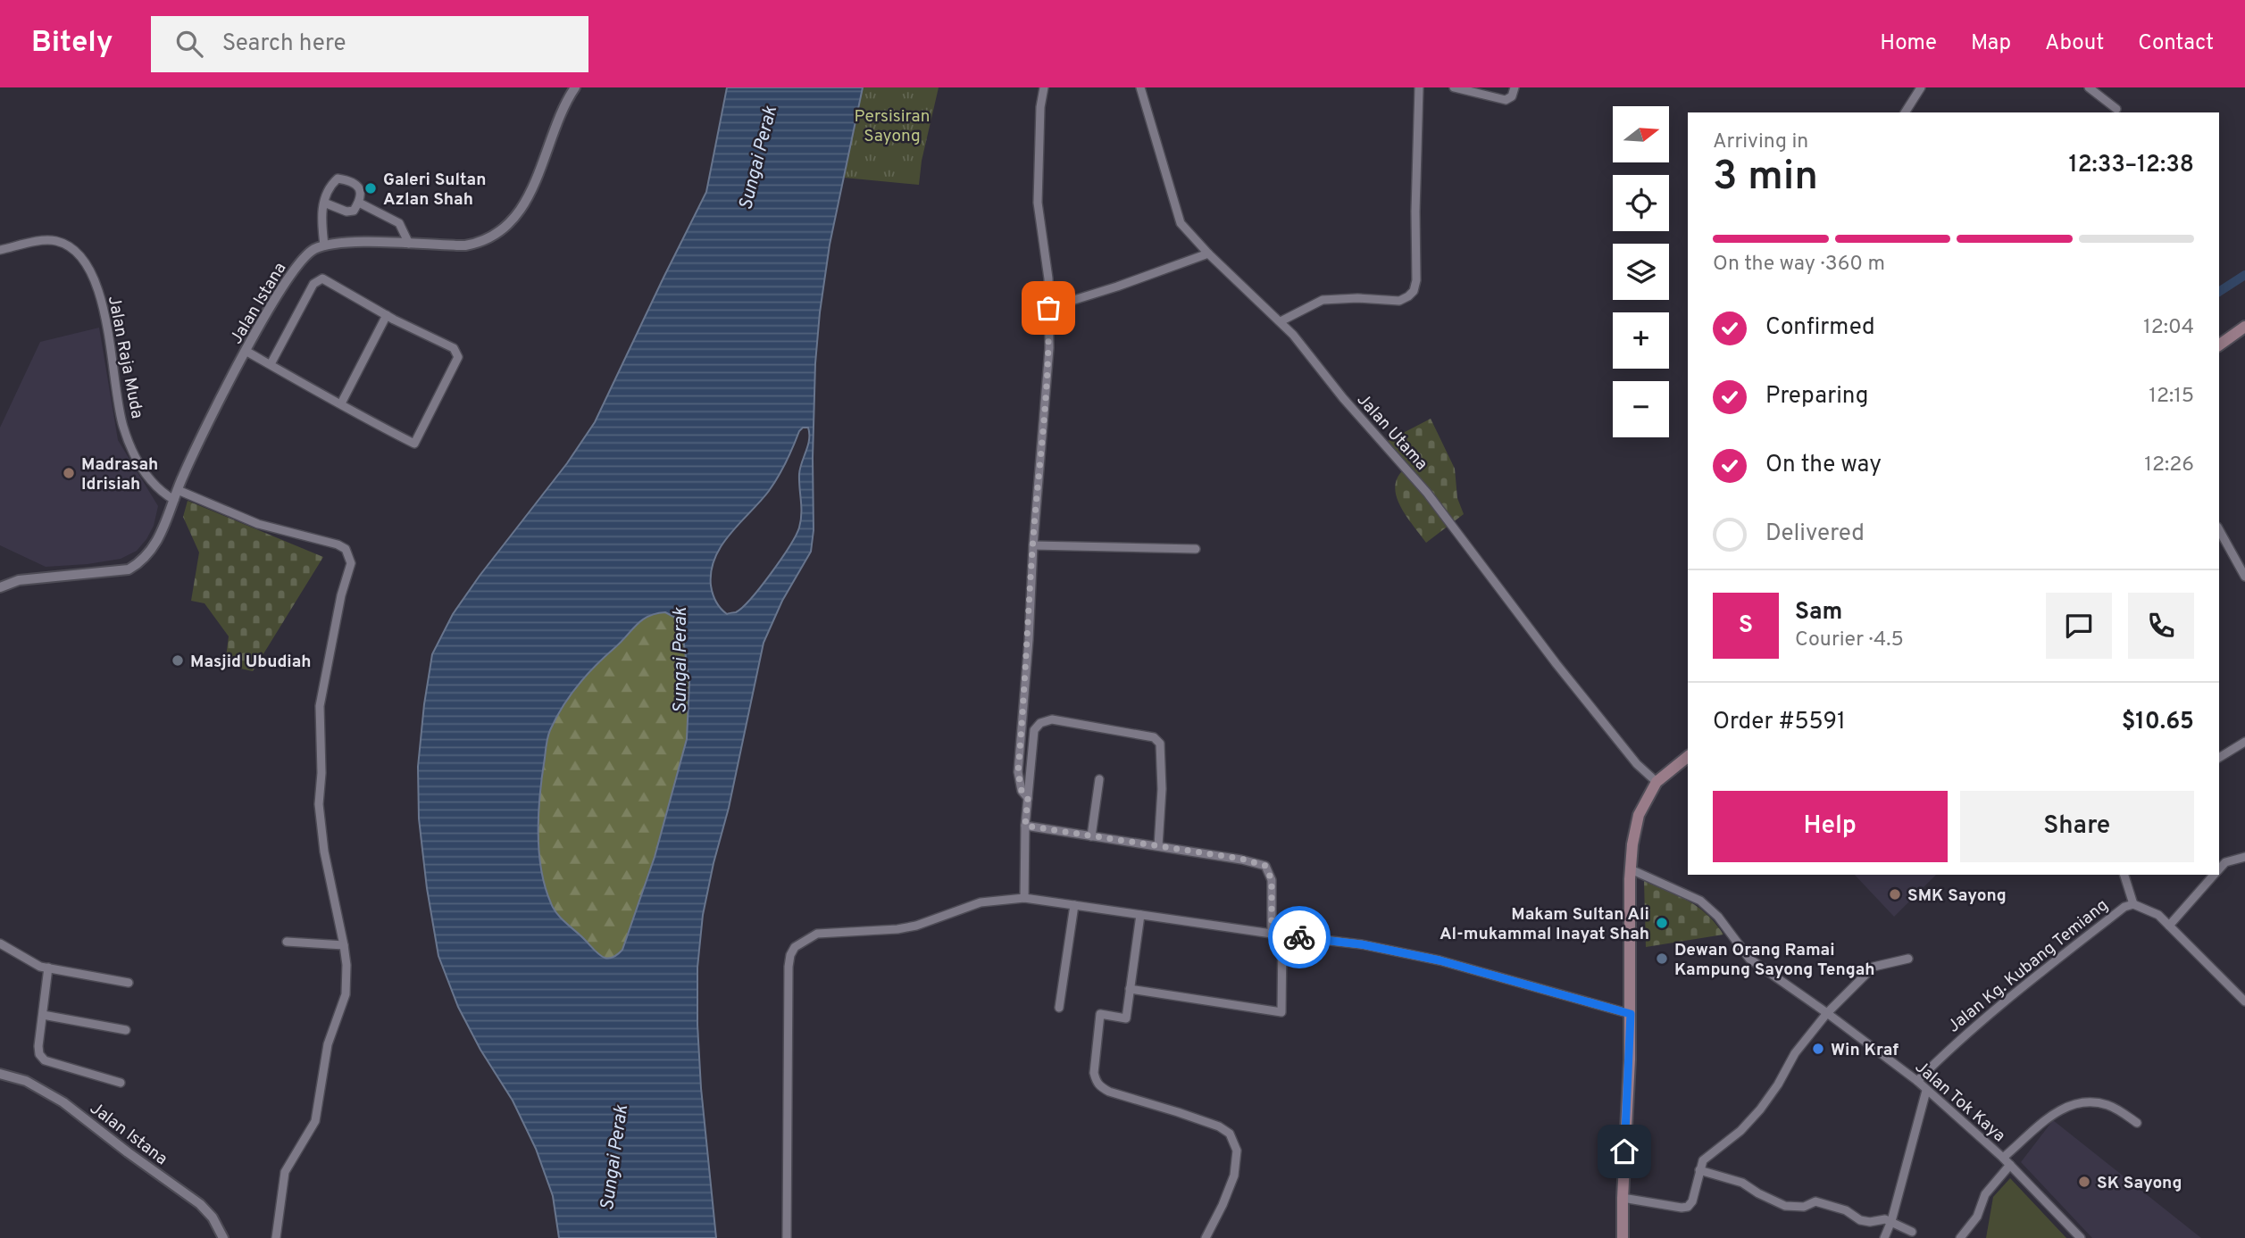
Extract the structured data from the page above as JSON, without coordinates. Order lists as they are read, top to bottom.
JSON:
{
  "streets": {
    "street": [
      "Jalan Istana",
      "Jalan Raja Muda",
      "Jalan Utama",
      "Jalan Kg. Kubang Temiang",
      "Jalan Tok Kaya"
    ]
  },
  "crossings": [
    ["Jalan Istana", "Jalan Raja Muda"],
    ["Jalan Kg. Kubang Temiang", "Jalan Tok Kaya"]
  ],
  "water": ["Sungai Perak"],
  "parks": ["Persisiran Sayong"],
  "places": [
    "Galeri Sultan Azlan Shah",
    "Madrasah Idrisiah",
    "Masjid Ubudiah",
    "SMK Sayong",
    "Makam Sultan Ali Al-mukammal Inayat Shah",
    "Dewan Orang Ramai Kampung Sayong Tengah",
    "Win Kraf",
    "SK Sayong"
  ],
  "north": "right",
  "page": {
    "header": "Bitely",
    "search": "Search here",
    "nav": [
      "Home",
      "Map",
      "About",
      "Contact"
    ],
    "map_buttons": ["+", "−"],
    "heading": ["3 min", "Arriving in", "12:33–12:38"],
    "panel": [
      "Sam",
      "Courier · 4.5",
      "Order #5591",
      "$10.65"
    ],
    "bar": "On the way · 360 m",
    "list": [
      ["Confirmed", "12:04"],
      ["Preparing", "12:15"],
      ["On the way", "12:26"],
      "Delivered"
    ],
    "round": "S",
    "buttons": ["Help", "Share"]
  }
}
